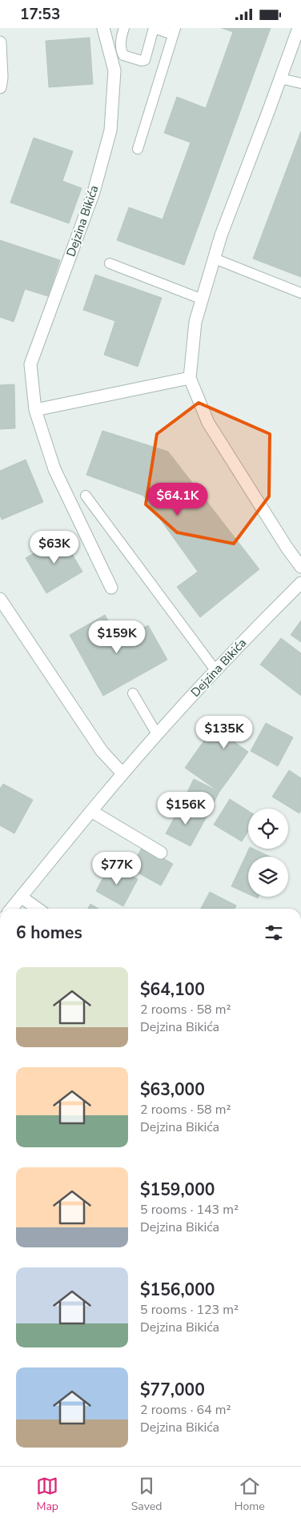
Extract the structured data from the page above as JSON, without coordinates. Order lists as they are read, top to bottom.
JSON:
{
  "streets": {
    "street": ["Dejzina Bikića"]
  },
  "page": {
    "status": "17:53",
    "price": [
      "$64.1K",
      "$63K",
      "$159K",
      "$135K",
      "$156K",
      "$77K"
    ],
    "heading": "6 homes",
    "list": [
      {
        "name": "$64,100",
        "note": "2 rooms · 58 m² · Dejzina Bikića"
      },
      {
        "name": "$63,000",
        "note": "2 rooms · 58 m² · Dejzina Bikića"
      },
      {
        "name": "$159,000",
        "note": "5 rooms · 143 m² · Dejzina Bikića"
      },
      {
        "name": "$156,000",
        "note": "5 rooms · 123 m² · Dejzina Bikića"
      },
      {
        "name": "$77,000",
        "note": "2 rooms · 64 m² · Dejzina Bikića"
      }
    ],
    "tabs": ["Map", "Saved", "Home"]
  }
}
